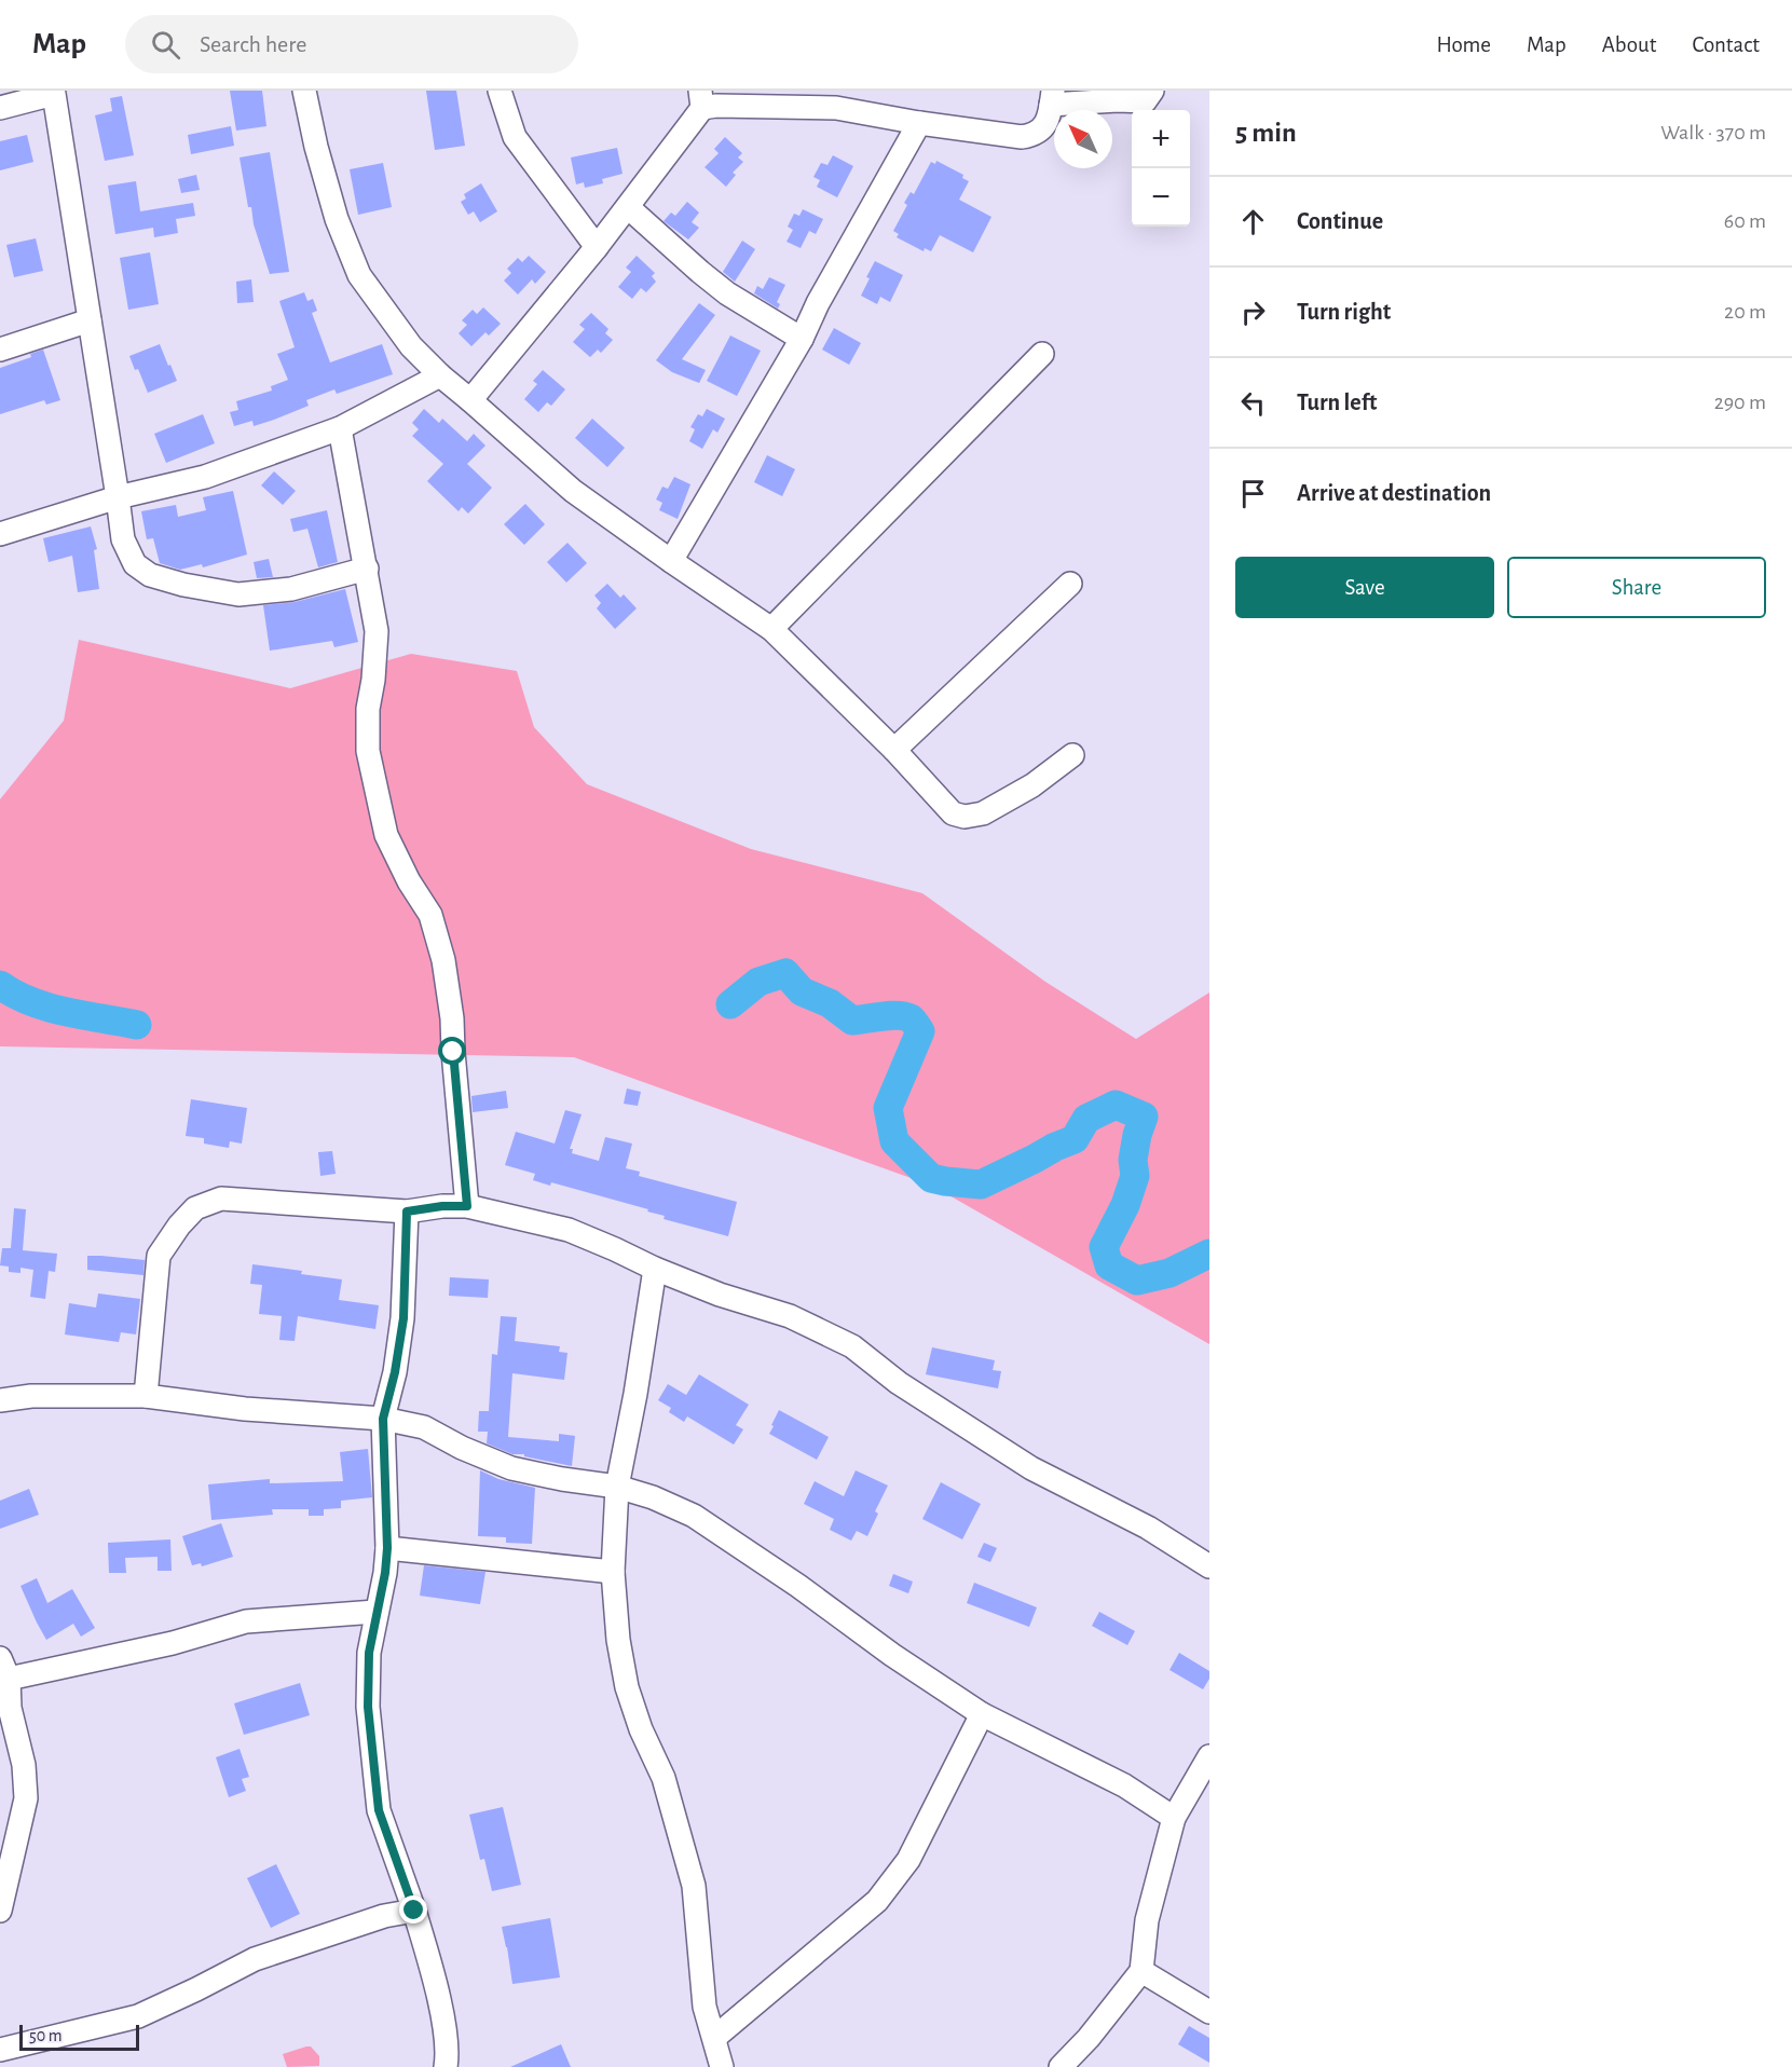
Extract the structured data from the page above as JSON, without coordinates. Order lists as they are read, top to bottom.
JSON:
{
  "scale_bar": "50 m",
  "north": "top left",
  "page": {
    "header": "Map",
    "search": "Search here",
    "nav": [
      "Home",
      "Map",
      "About",
      "Contact"
    ],
    "heading": ["5 min", "Walk · 370 m"],
    "map_buttons": ["+", "−"],
    "list": [
      ["Continue", "60 m"],
      ["Turn right", "20 m"],
      ["Turn left", "290 m"],
      "Arrive at destination"
    ],
    "buttons": ["Save", "Share"],
    "scale": "50 m"
  }
}
